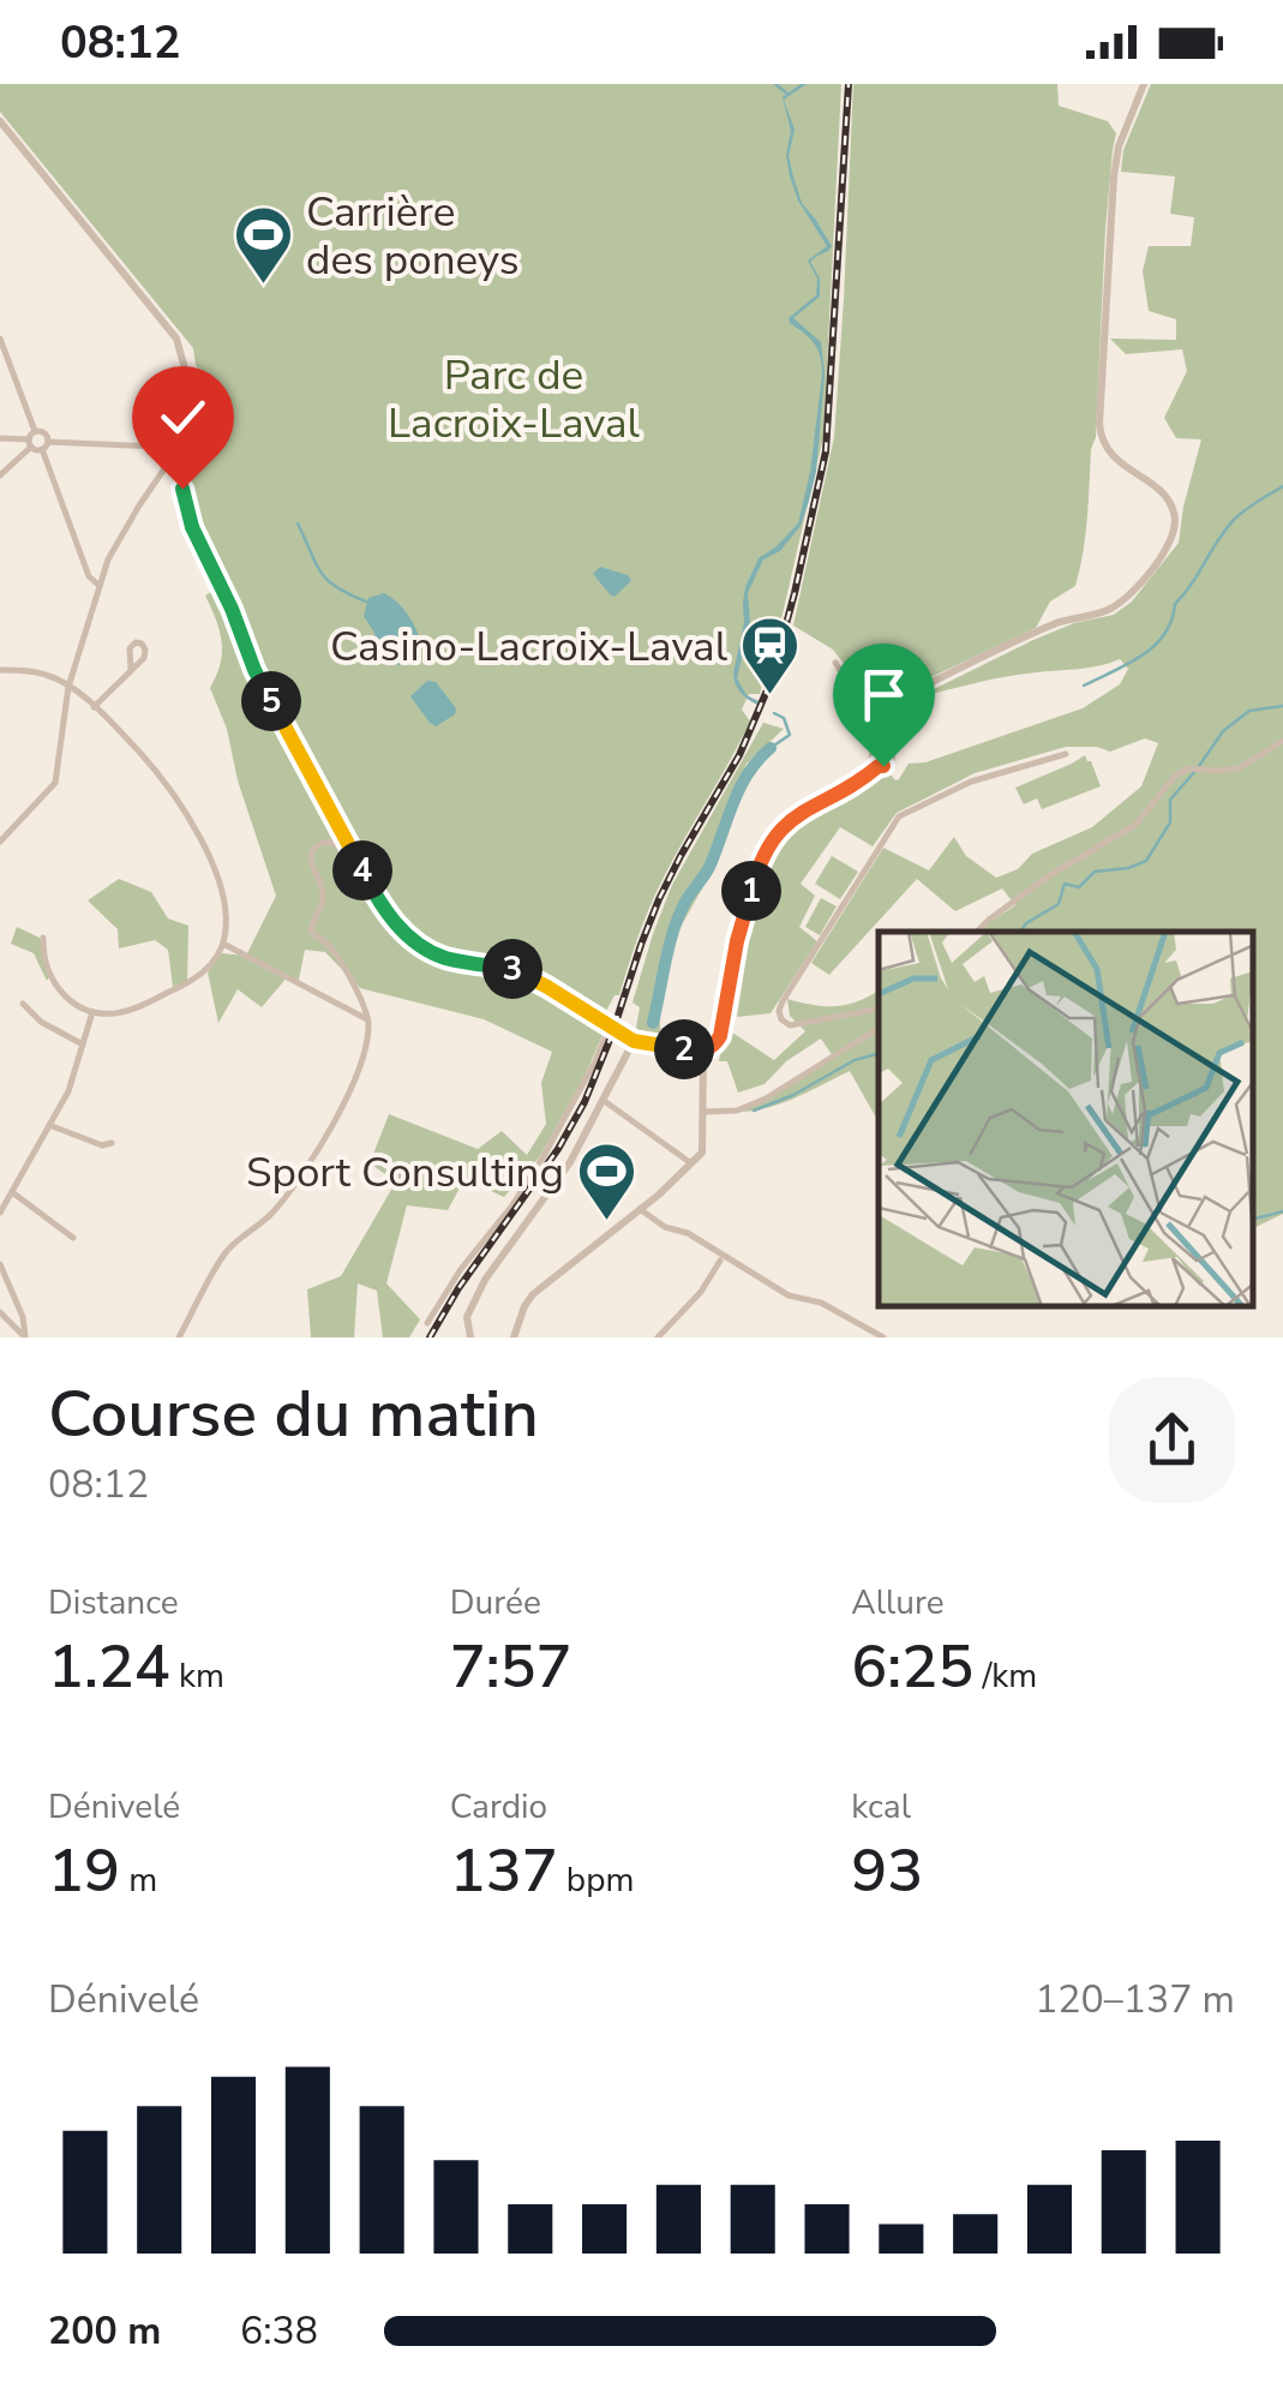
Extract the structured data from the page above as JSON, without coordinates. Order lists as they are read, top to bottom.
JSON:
{
  "parks": ["Parc de Lacroix-Laval"],
  "places": {
    "sports": ["Carrière des poneys", "Sport Consulting"],
    "station": ["Casino-Lacroix-Laval"]
  },
  "page": {
    "status": "08:12",
    "pins": [
      "5",
      "4",
      "1",
      "3",
      "2"
    ],
    "heading": ["Course du matin", "08:12"],
    "stats": [
      ["Distance", "1.24 km"],
      ["Durée", "7:57"],
      ["Allure", "6:25 /km"],
      ["Dénivelé", "19 m"],
      ["Cardio", "137 bpm"],
      ["kcal", "93"]
    ],
    "chart": ["Dénivelé", "120–137 m"],
    "list": [
      {
        "name": "200 m",
        "note": "6:38"
      }
    ]
  }
}
